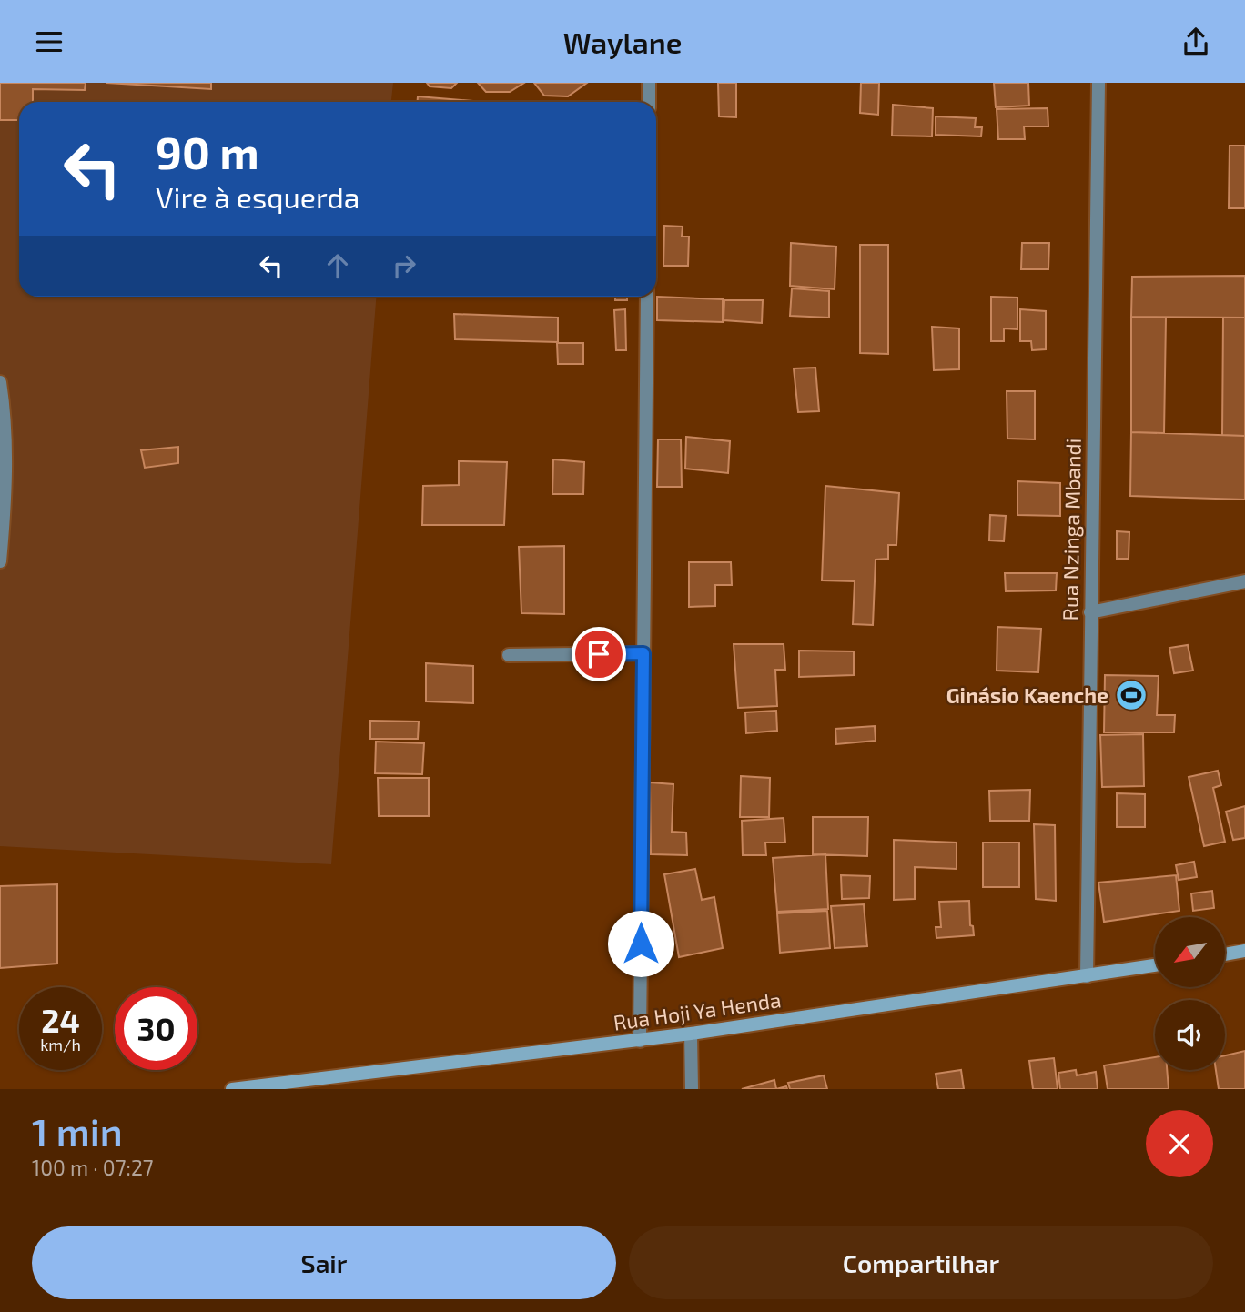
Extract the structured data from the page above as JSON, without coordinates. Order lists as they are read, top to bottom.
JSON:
{
  "streets": {
    "main road": ["Rua Hoji Ya Henda"],
    "street": ["Rua Nzinga Mbandi"]
  },
  "crossings": [
    ["Rua Nzinga Mbandi", "Rua Hoji Ya Henda"]
  ],
  "places": {
    "sports": ["Ginásio Kaenche"]
  },
  "north": "bottom left",
  "page": {
    "header": "Waylane",
    "turn": ["90 m", "Vire à esquerda"],
    "speed": "24 km/h",
    "limit": "30",
    "heading": ["1 min", "100 m · 07:27"],
    "buttons": ["Sair", "Compartilhar"]
  }
}
